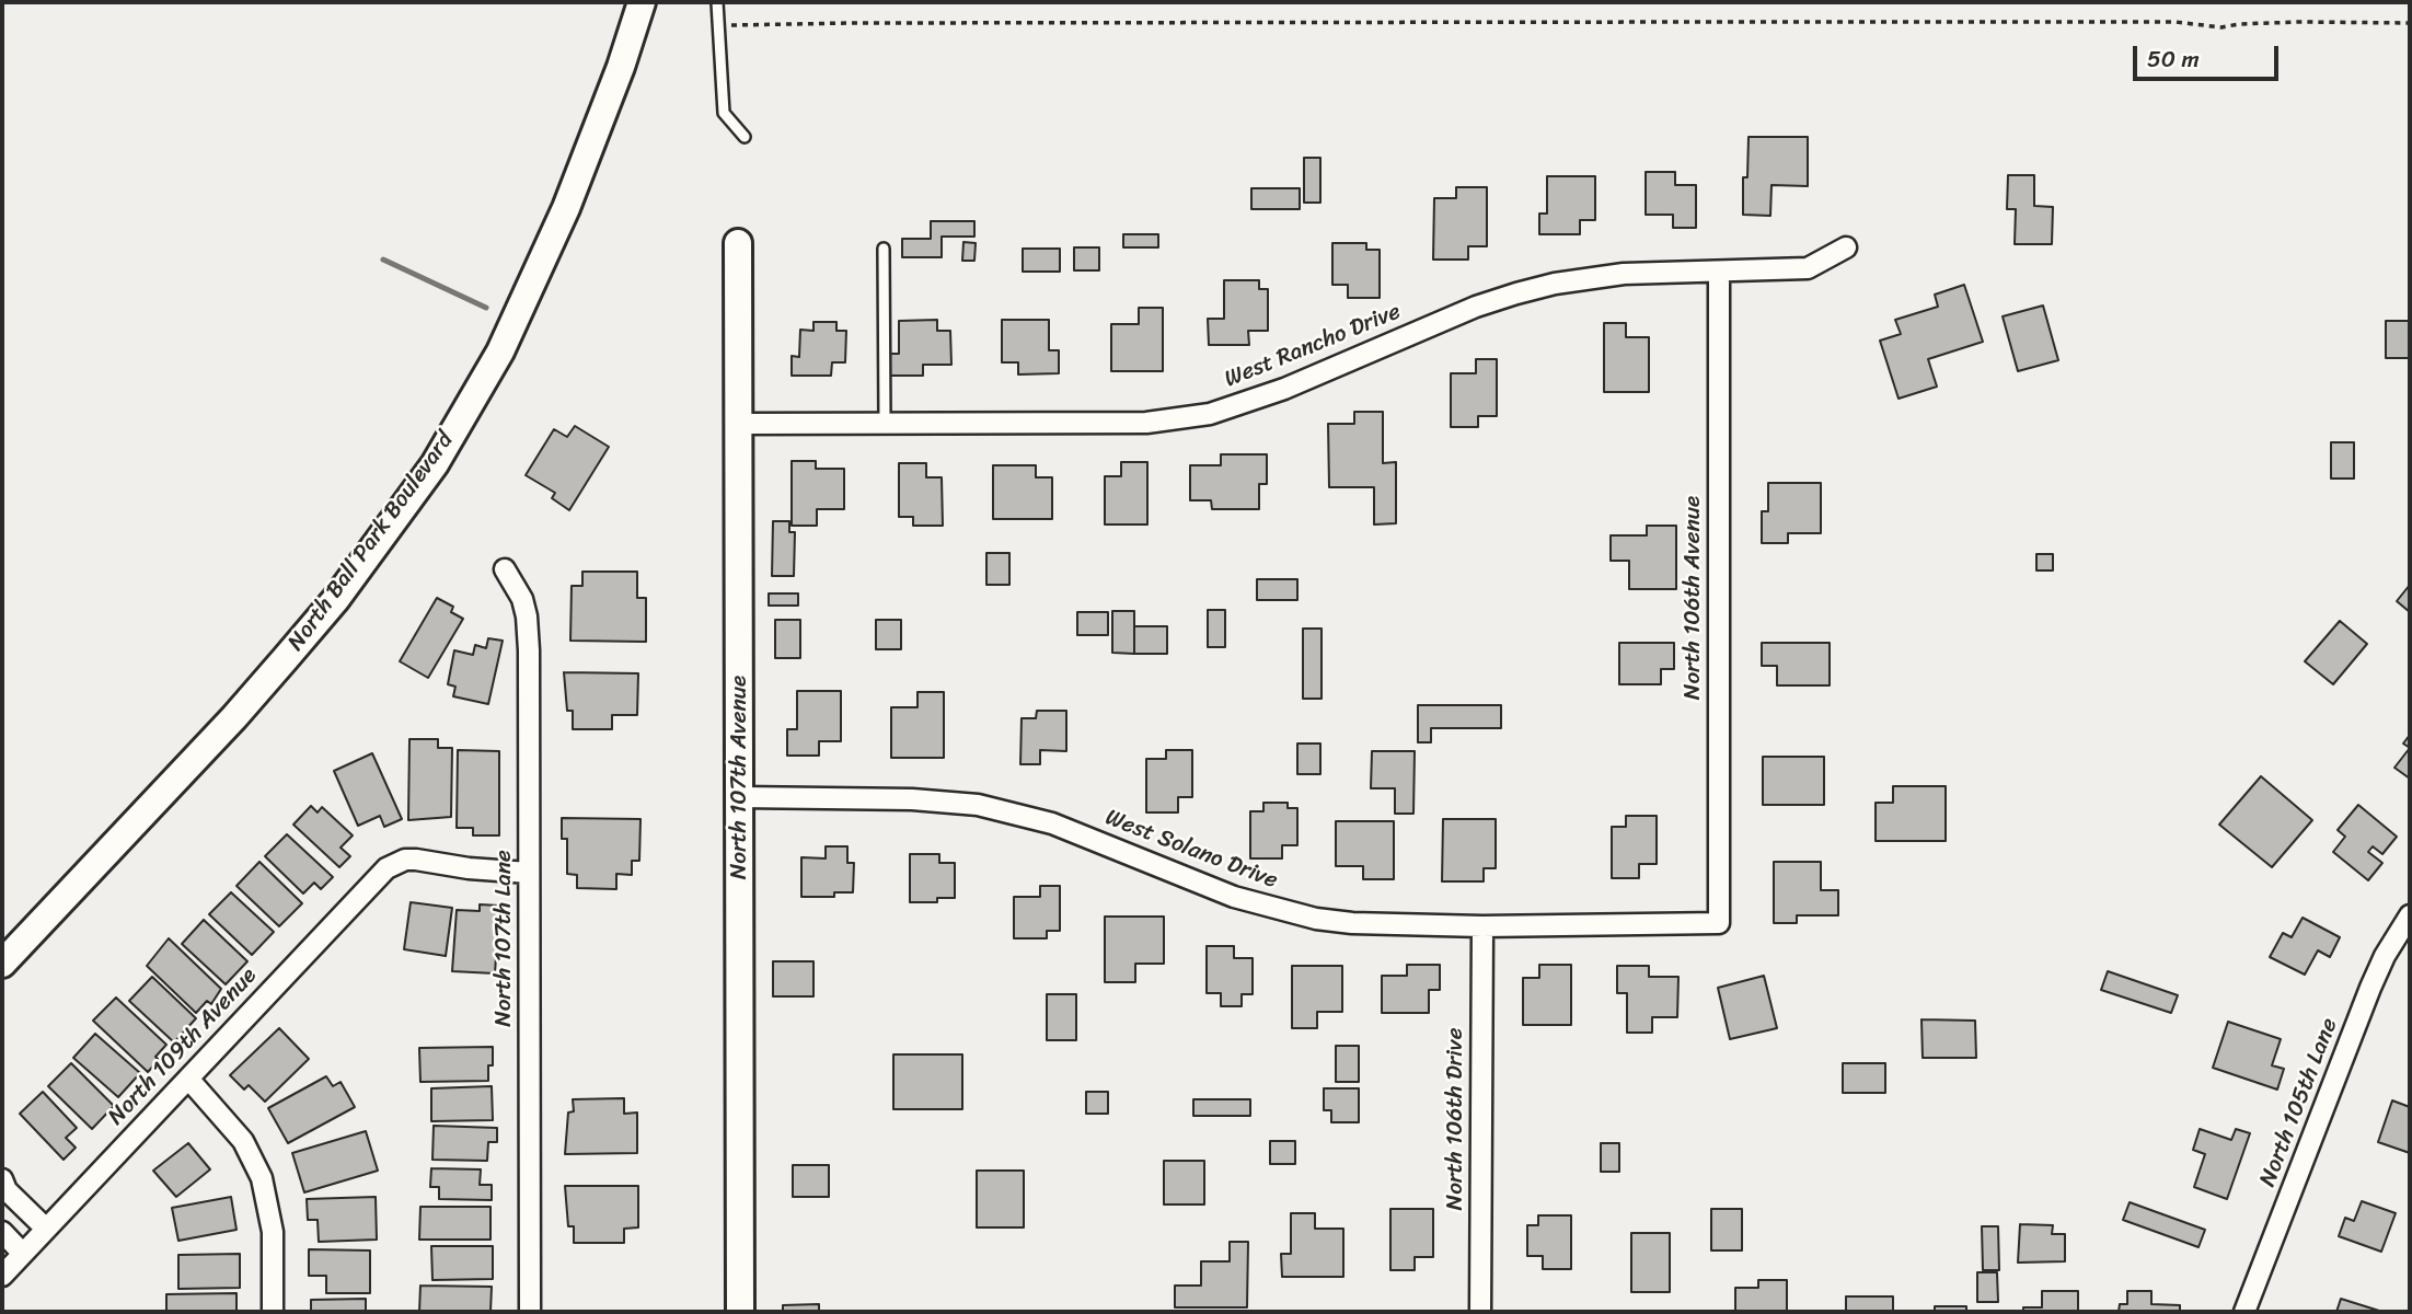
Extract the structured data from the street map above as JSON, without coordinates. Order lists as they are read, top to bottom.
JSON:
{
  "streets": {
    "main road": ["North Ball Park Boulevard", "North 107th Avenue"],
    "street": [
      "West Rancho Drive",
      "North 106th Avenue",
      "West Solano Drive",
      "North 107th Lane",
      "North 109th Avenue",
      "North 105th Lane",
      "North 106th Drive"
    ]
  },
  "crossings": [
    ["West Rancho Drive", "North 106th Avenue"],
    ["West Rancho Drive", "North 107th Avenue"],
    ["North 106th Avenue", "West Solano Drive"],
    ["North 107th Avenue", "West Solano Drive"],
    ["West Solano Drive", "North 106th Drive"],
    ["North 107th Lane", "North 109th Avenue"]
  ],
  "scale_bar": "50 m"
}
